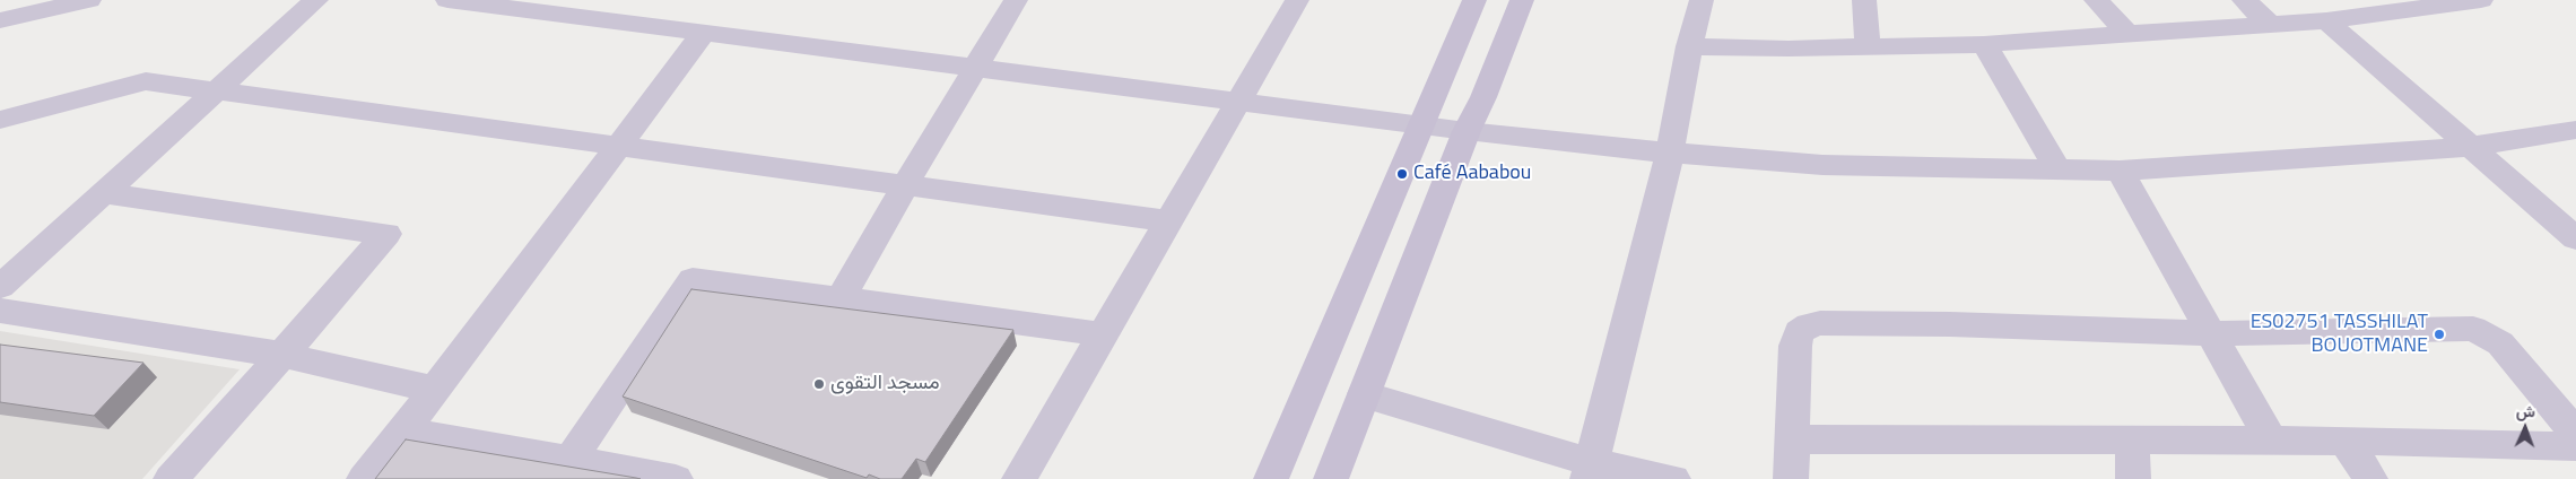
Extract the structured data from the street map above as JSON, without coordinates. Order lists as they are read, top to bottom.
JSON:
{
  "places": ["Café Aababou", "ES02751 TASSHILAT BOUOTMANE", "مسجد التقوى"],
  "north": "top"
}
